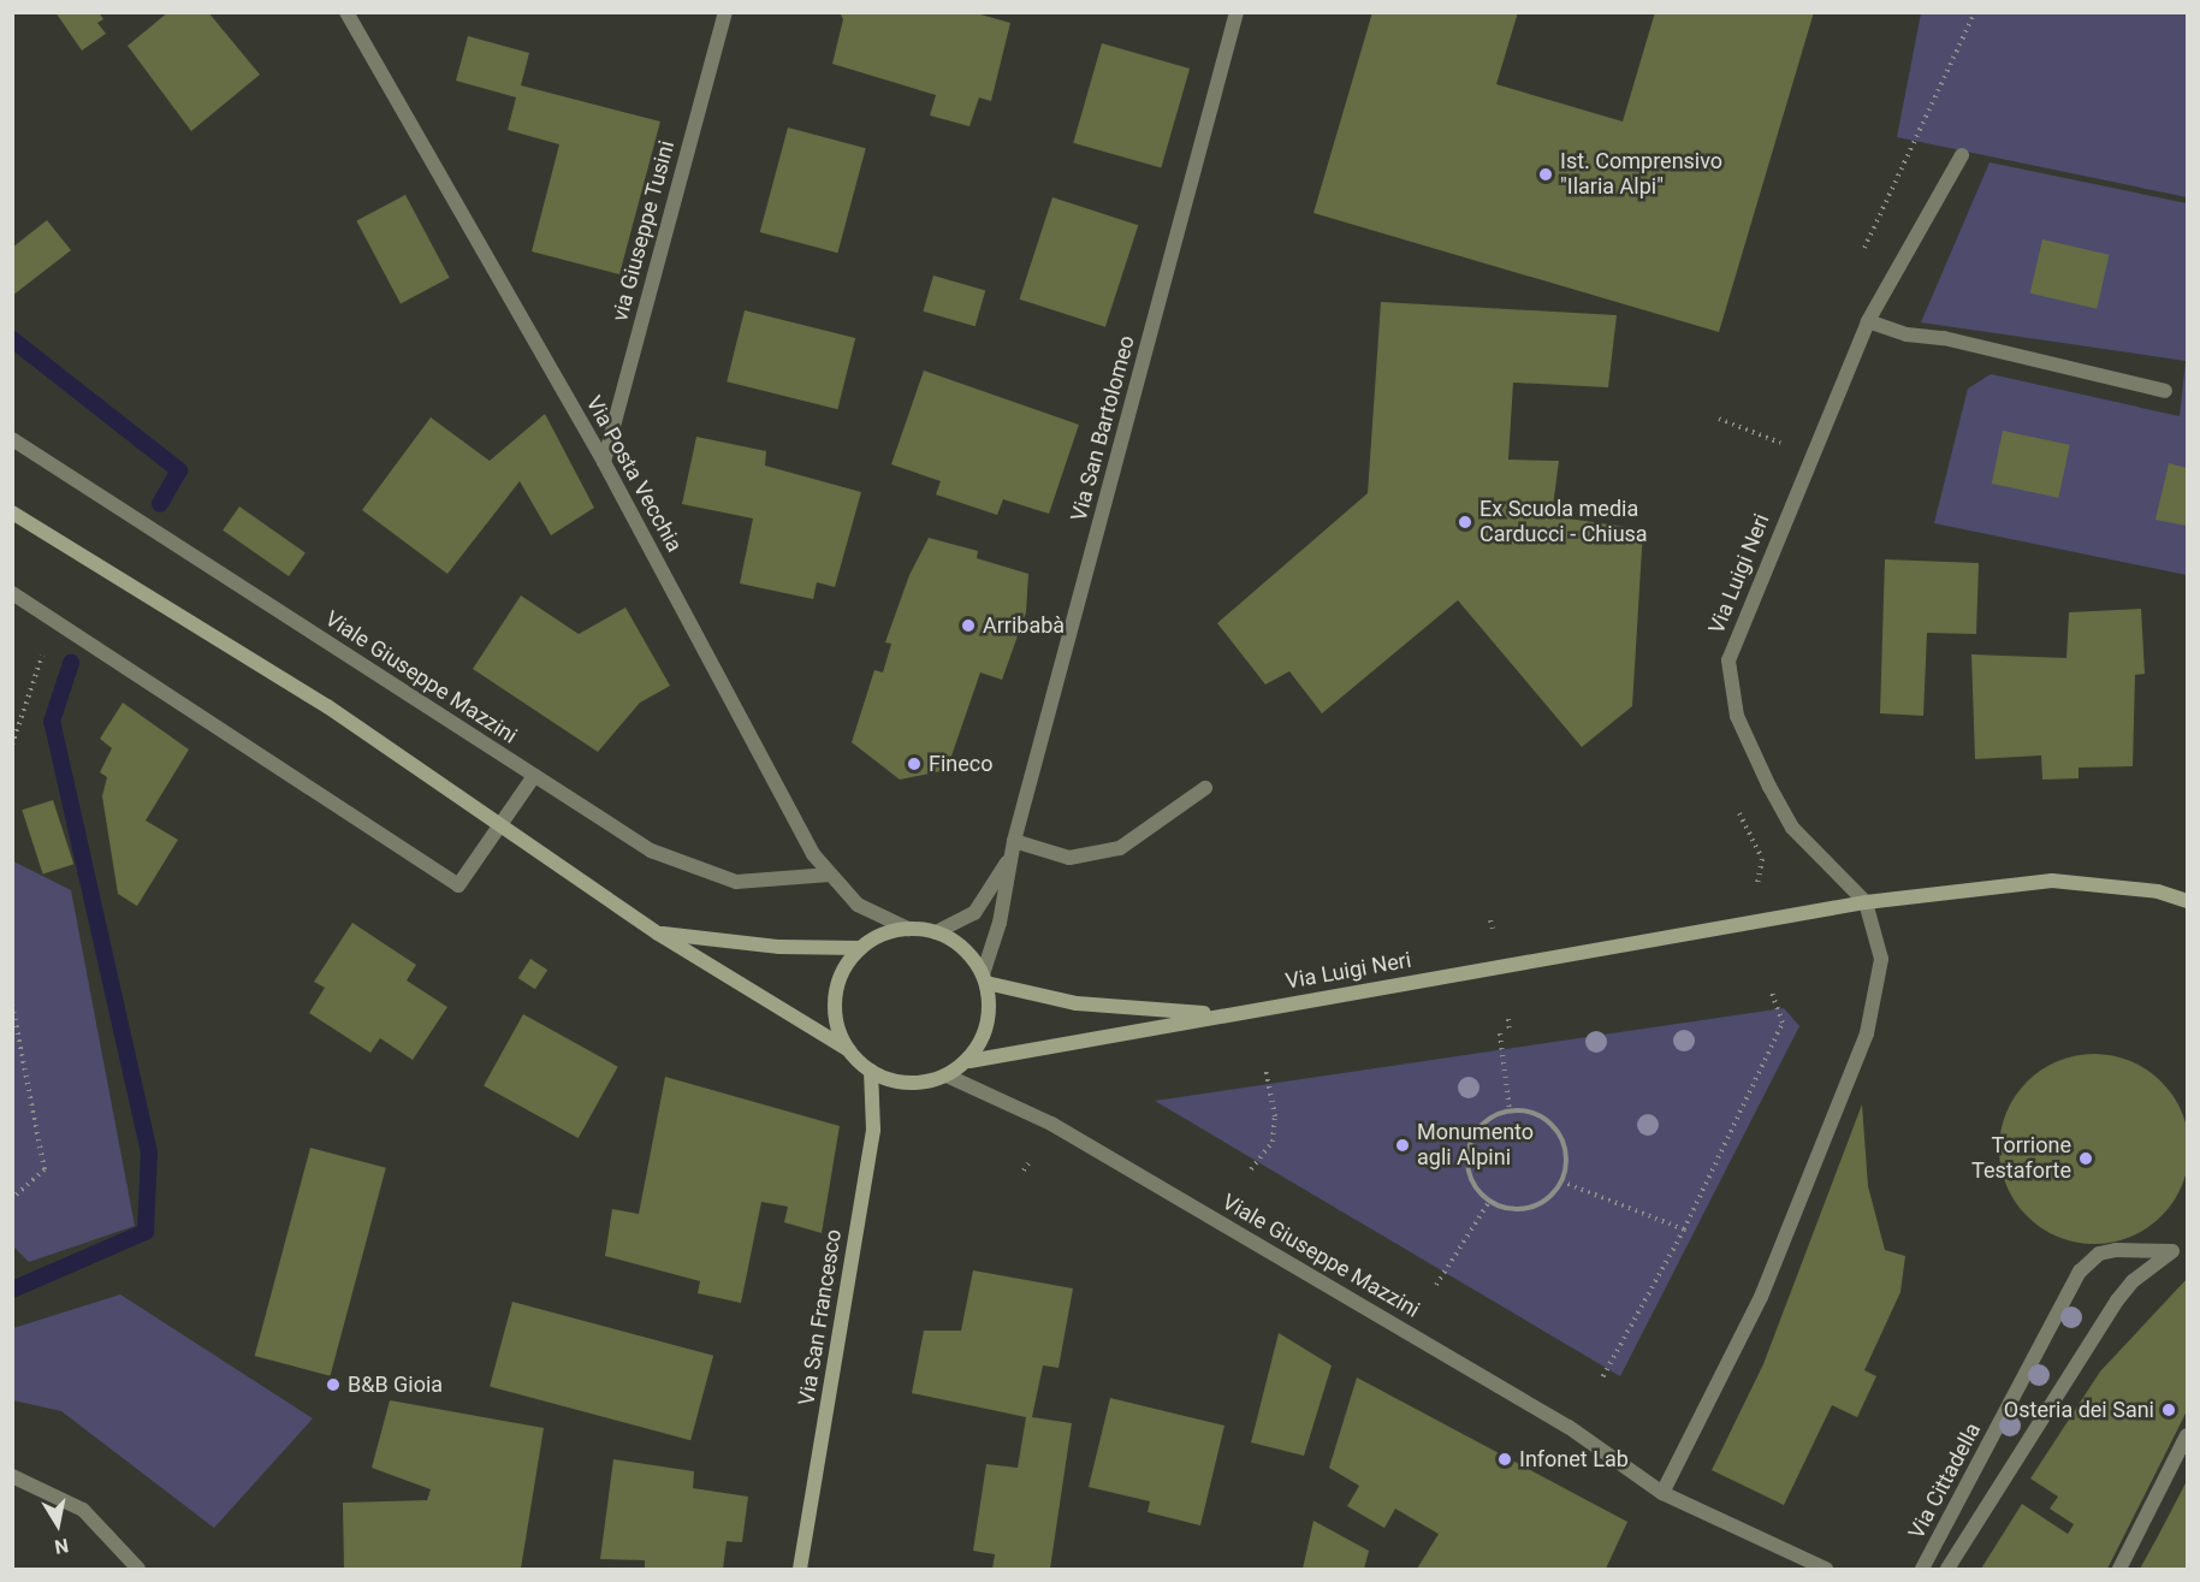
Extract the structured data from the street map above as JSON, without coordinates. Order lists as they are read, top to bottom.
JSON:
{
  "streets": {
    "main road": ["Via Luigi Neri", "Via San Francesco"],
    "street": [
      "via Giuseppe Tusini",
      "Via San Bartolomeo",
      "Via Posta Vecchia",
      "Viale Giuseppe Mazzini",
      "Via Cittadella"
    ]
  },
  "crossings": [
    ["via Giuseppe Tusini", "Via Posta Vecchia"],
    ["Via Posta Vecchia", "Via Luigi Neri"],
    ["Via Posta Vecchia", "Viale Giuseppe Mazzini"],
    ["Via Posta Vecchia", "Via San Francesco"],
    ["Via Luigi Neri", "Viale Giuseppe Mazzini"],
    ["Via Luigi Neri", "Via San Francesco"],
    ["Viale Giuseppe Mazzini", "Via San Francesco"]
  ],
  "places": [
    "Ist. Comprensivo \"Ilaria Alpi\"",
    "Ex Scuola media Carducci - Chiusa",
    "Arribabà",
    "Fineco",
    "Monumento agli Alpini",
    "Torrione Testaforte",
    "B&B Gioia",
    "Osteria dei Sani",
    "Infonet Lab"
  ],
  "north": "bottom"
}
